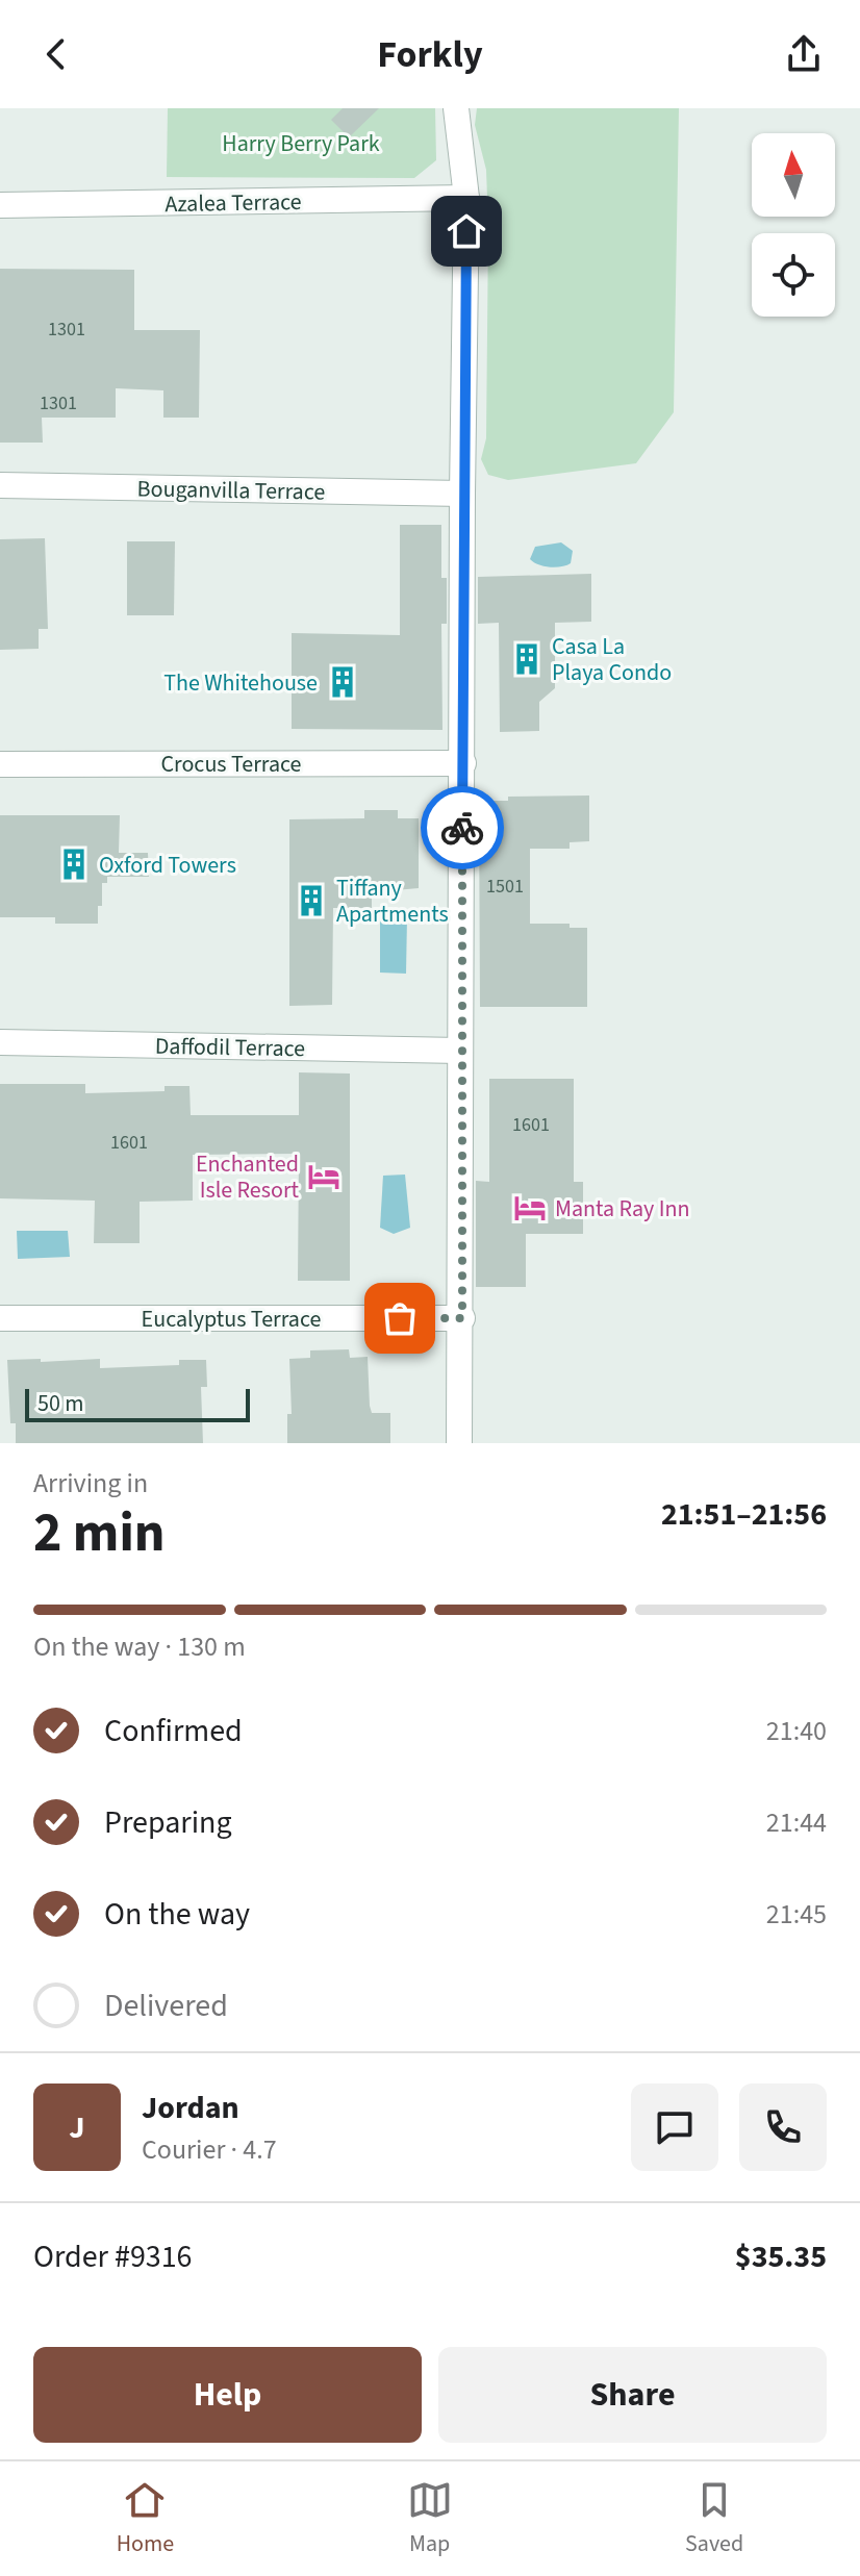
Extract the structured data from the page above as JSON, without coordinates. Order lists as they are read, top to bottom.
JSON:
{
  "streets": {
    "street": [
      "Azalea Terrace",
      "Bouganvilla Terrace",
      "Crocus Terrace",
      "Daffodil Terrace",
      "Eucalyptus Terrace"
    ]
  },
  "parks": ["Harry Berry Park"],
  "places": {
    "building": [
      "Casa La Playa Condo",
      "The Whitehouse",
      "Oxford Towers",
      "Tiffany Apartments"
    ],
    "hotel": ["Enchanted Isle Resort", "Manta Ray Inn"]
  },
  "house_numbers": [
    "1301",
    "1301",
    "1501",
    "1601",
    "1601"
  ],
  "scale_bar": "50 m",
  "north": "top",
  "page": {
    "header": "Forkly",
    "scale": "50 m",
    "heading": ["2 min", "Arriving in", "21:51–21:56"],
    "panel": [
      "Jordan",
      "Courier · 4.7",
      "Order #9316",
      "$35.35"
    ],
    "bar": "On the way · 130 m",
    "list": [
      ["Confirmed", "21:40"],
      ["Preparing", "21:44"],
      ["On the way", "21:45"],
      "Delivered"
    ],
    "round": "J",
    "buttons": ["Help", "Share"],
    "tabs": ["Home", "Map", "Saved"]
  }
}
